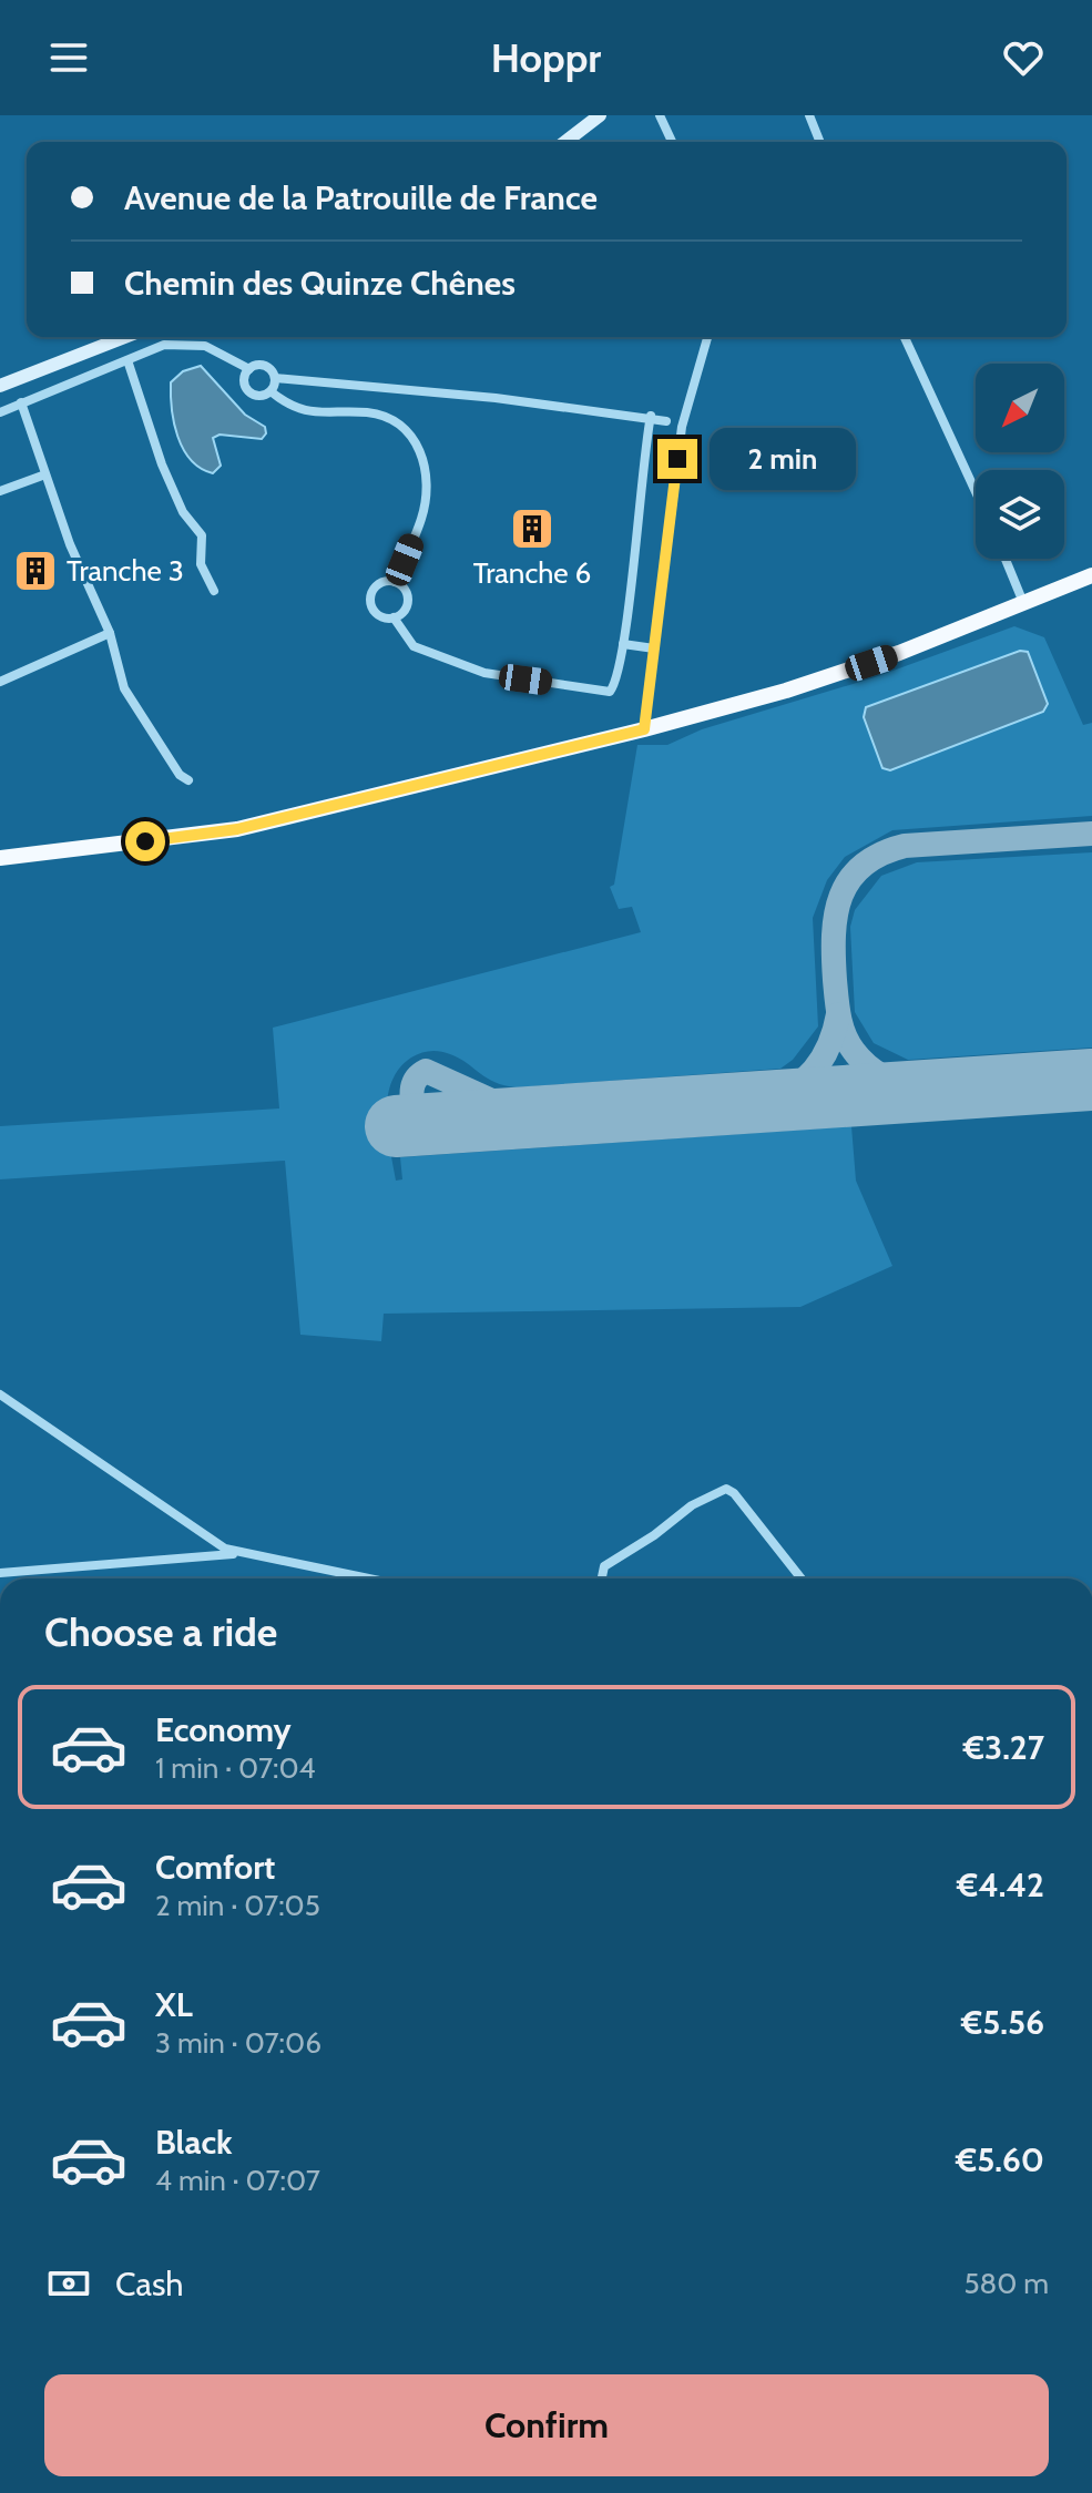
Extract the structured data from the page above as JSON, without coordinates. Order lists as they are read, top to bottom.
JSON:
{
  "places": {
    "building": ["Tranche 6", "Tranche 3"]
  },
  "north": "bottom left",
  "page": {
    "header": "Hoppr",
    "banner": ["Avenue de la Patrouille de France", "Chemin des Quinze Chênes"],
    "bubble": "2 min",
    "heading": "Choose a ride",
    "list": [
      {
        "name": "Economy",
        "note": "1 min · 07:04",
        "value": "€3.27"
      },
      {
        "name": "Comfort",
        "note": "2 min · 07:05",
        "value": "€4.42"
      },
      {
        "name": "XL",
        "note": "3 min · 07:06",
        "value": "€5.56"
      },
      {
        "name": "Black",
        "note": "4 min · 07:07",
        "value": "€5.60"
      }
    ],
    "pay": ["Cash", "580 m"],
    "buttons": "Confirm"
  }
}
